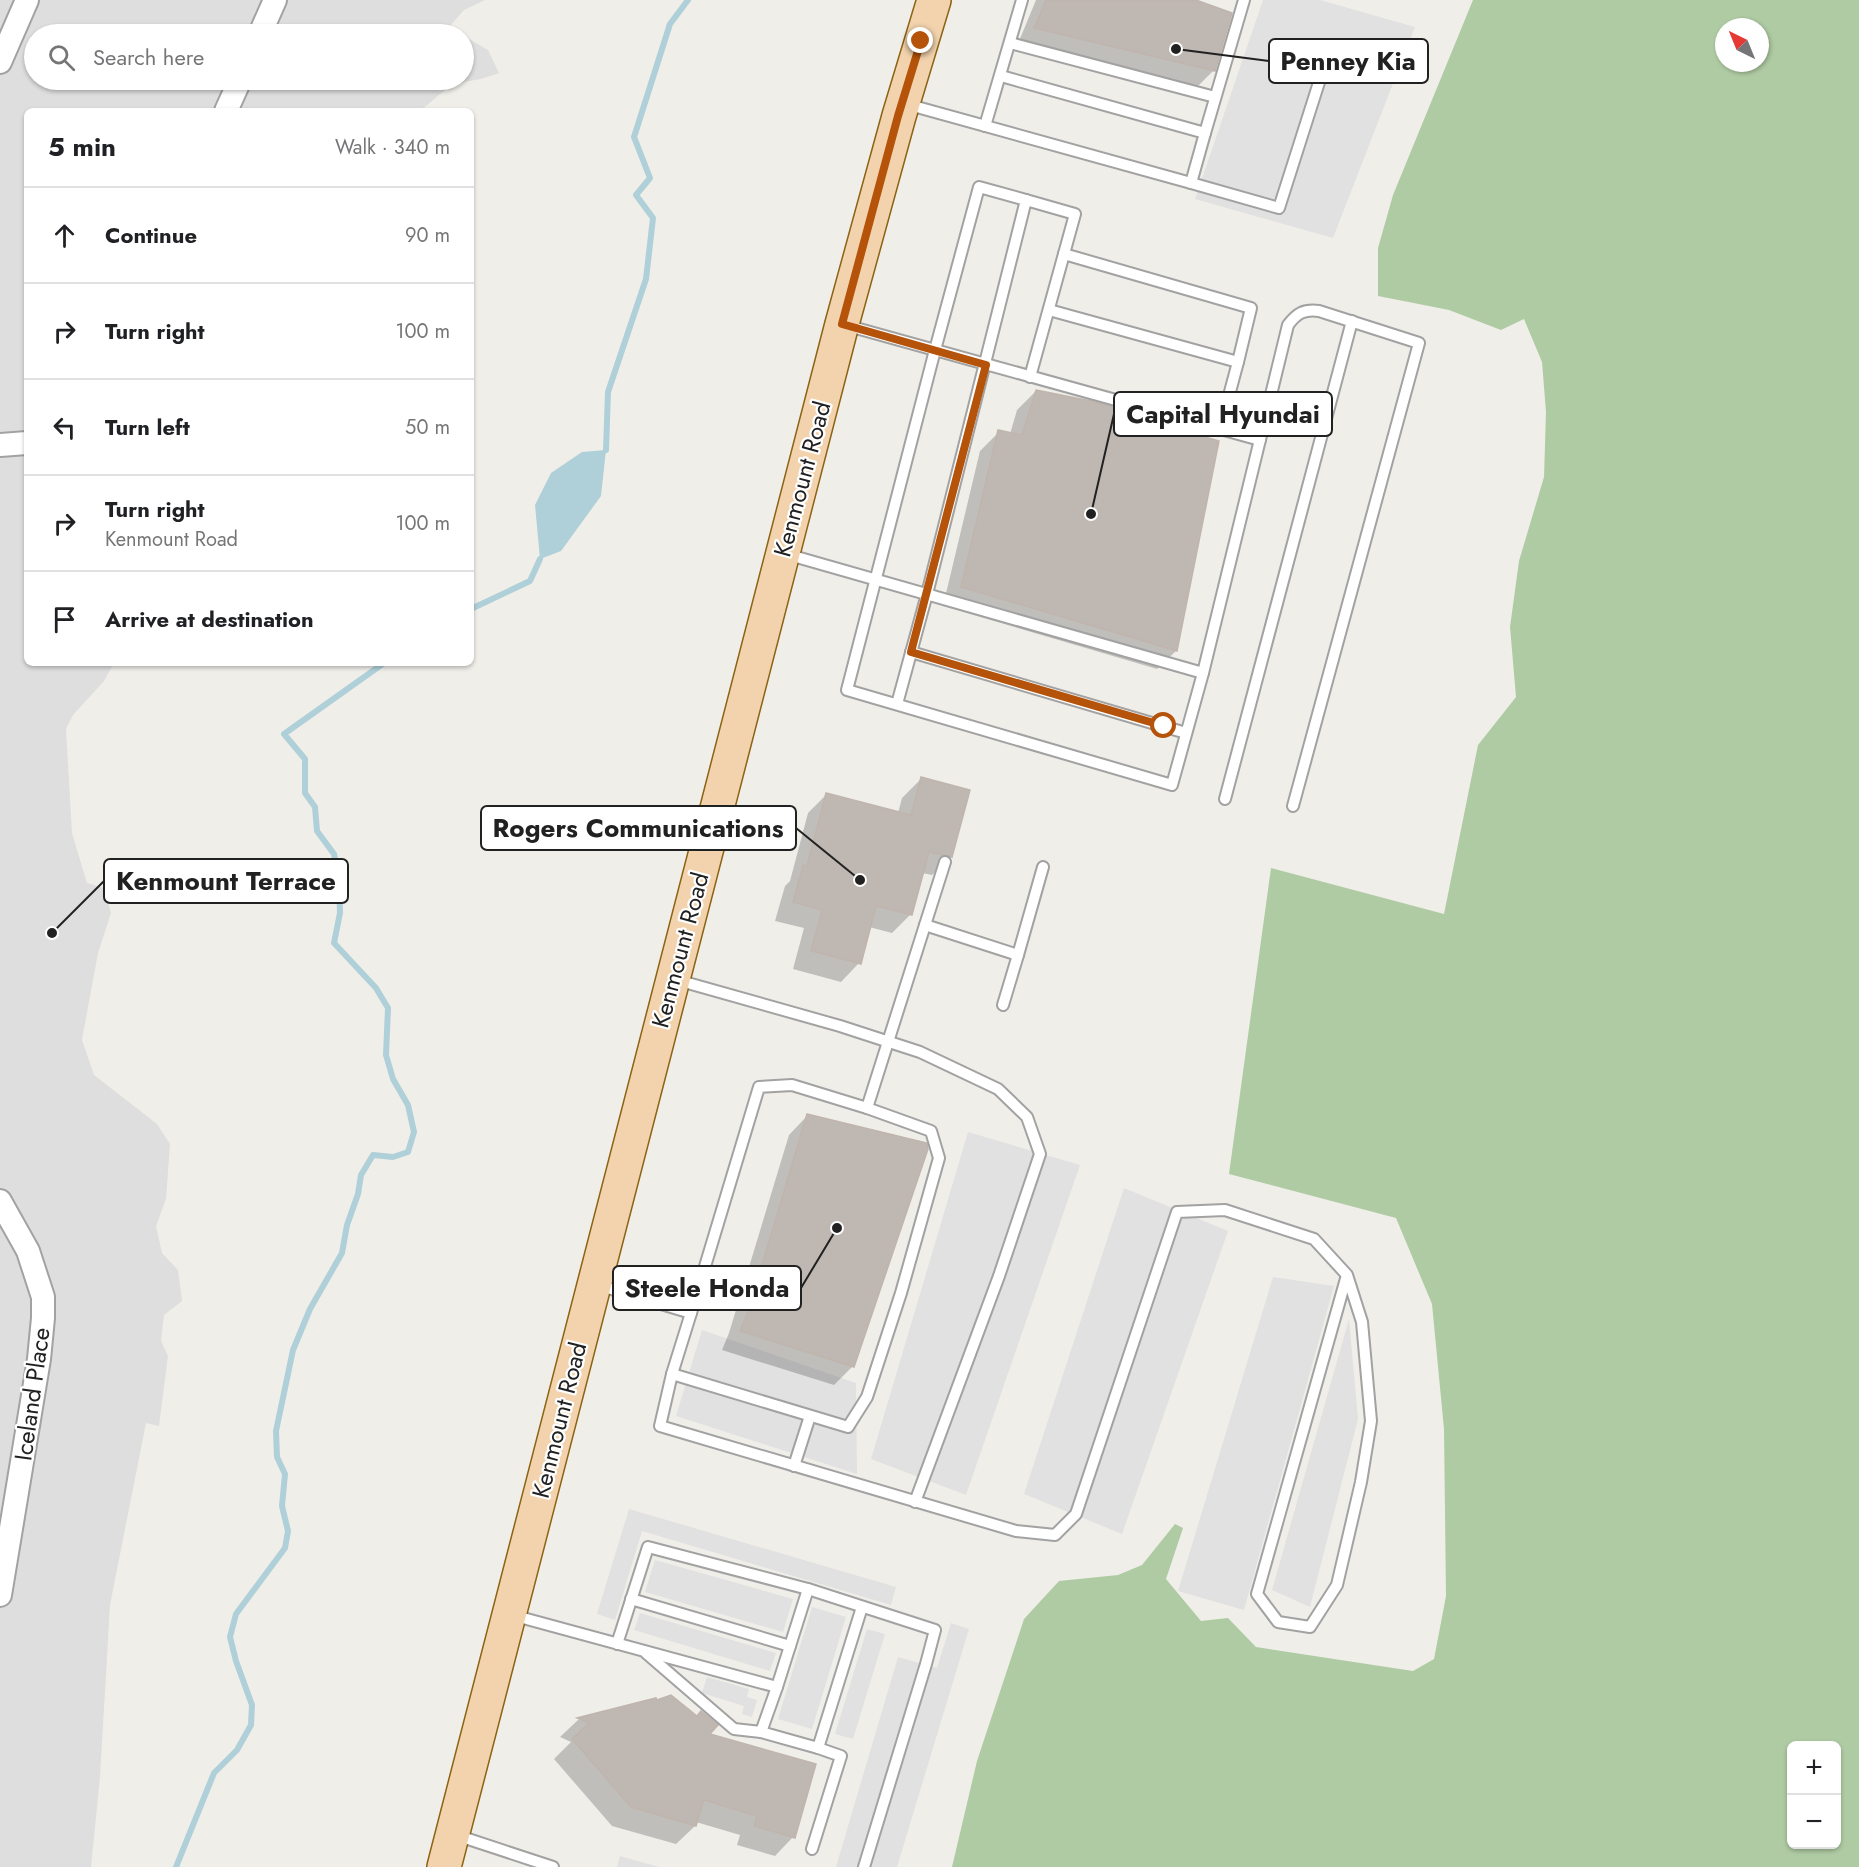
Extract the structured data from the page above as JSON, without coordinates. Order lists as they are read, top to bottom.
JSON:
{
  "streets": {
    "main road": ["Kenmount Road"],
    "street": ["Iceland Place"]
  },
  "places": [
    "Penney Kia",
    "Capital Hyundai",
    "Rogers Communications",
    "Kenmount Terrace",
    "Steele Honda"
  ],
  "north": "top left",
  "page": {
    "search": "Search here",
    "heading": ["5 min", "Walk · 340 m"],
    "list": [
      ["Continue", "90 m"],
      ["Turn right", "100 m"],
      ["Turn left", "50 m"],
      ["Turn right", "Kenmount Road", "100 m"],
      "Arrive at destination"
    ],
    "map_buttons": ["+", "−"]
  }
}
